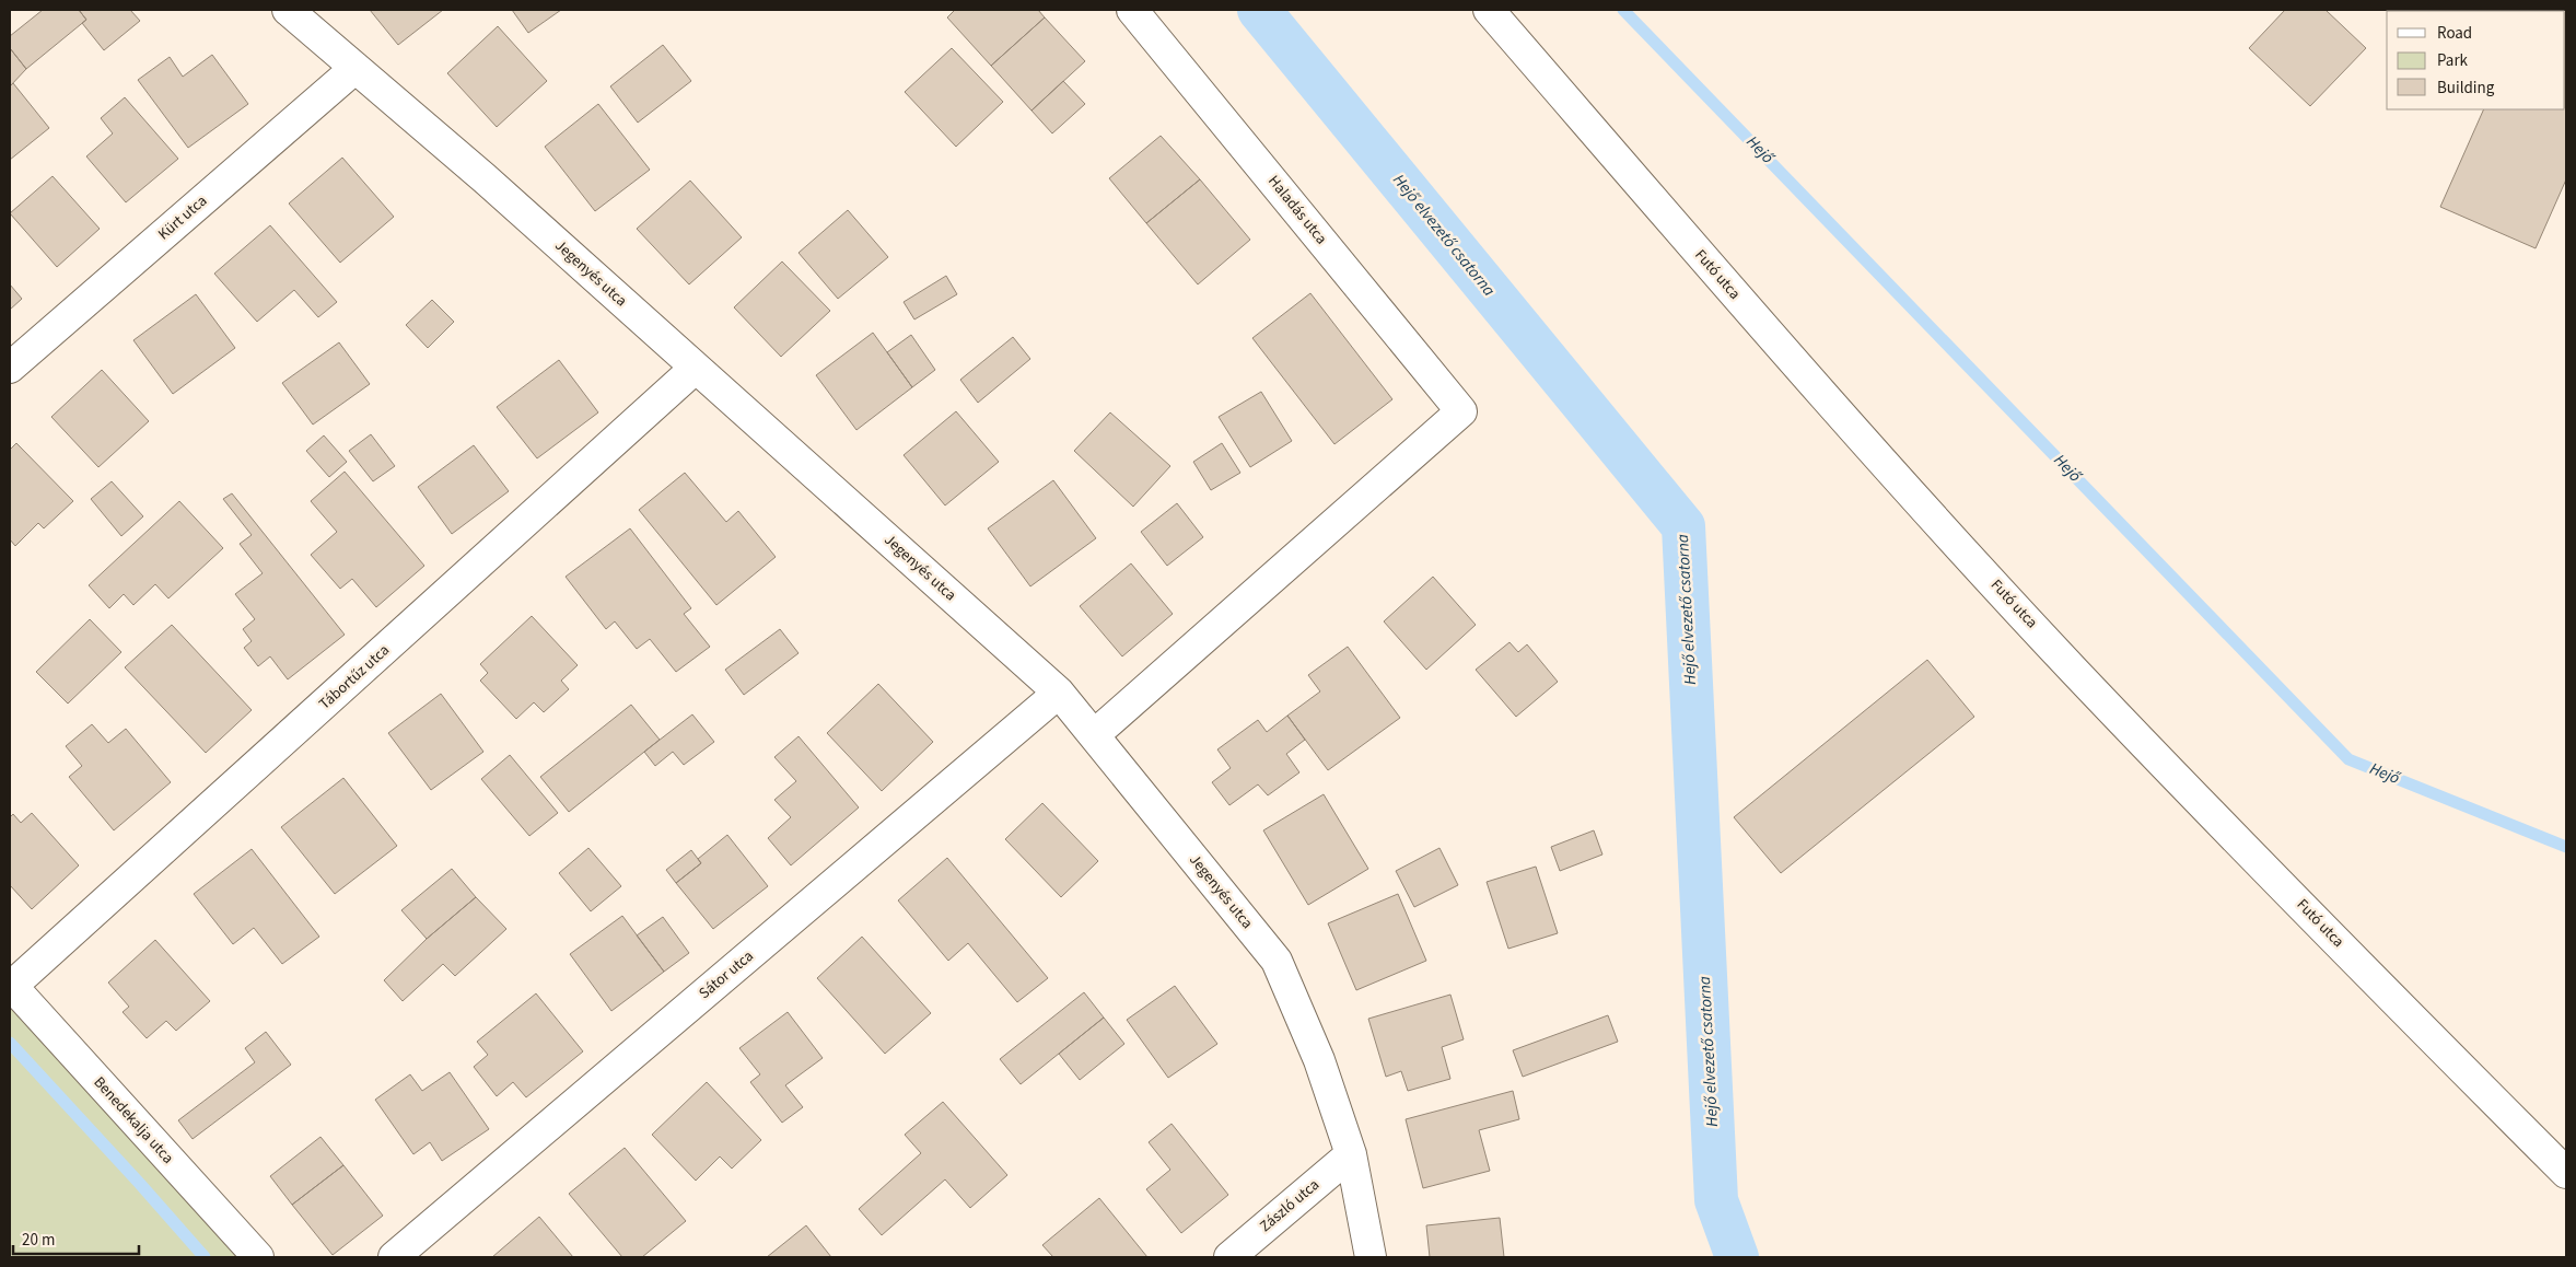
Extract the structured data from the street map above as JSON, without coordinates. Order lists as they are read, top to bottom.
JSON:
{
  "streets": {
    "street": [
      "Haladás utca",
      "Kürt utca",
      "Jegenyés utca",
      "Futó utca",
      "Tábortűz utca",
      "Sátor utca",
      "Benedekalja utca",
      "Zászló utca"
    ]
  },
  "crossings": [
    ["Haladás utca", "Jegenyés utca"],
    ["Kürt utca", "Jegenyés utca"],
    ["Jegenyés utca", "Tábortűz utca"],
    ["Jegenyés utca", "Sátor utca"],
    ["Jegenyés utca", "Zászló utca"],
    ["Tábortűz utca", "Benedekalja utca"]
  ],
  "water": ["Hejő", "Hejő elvezető csatorna"],
  "legend": ["Road", "Park", "Building"],
  "scale_bar": "20 m"
}
